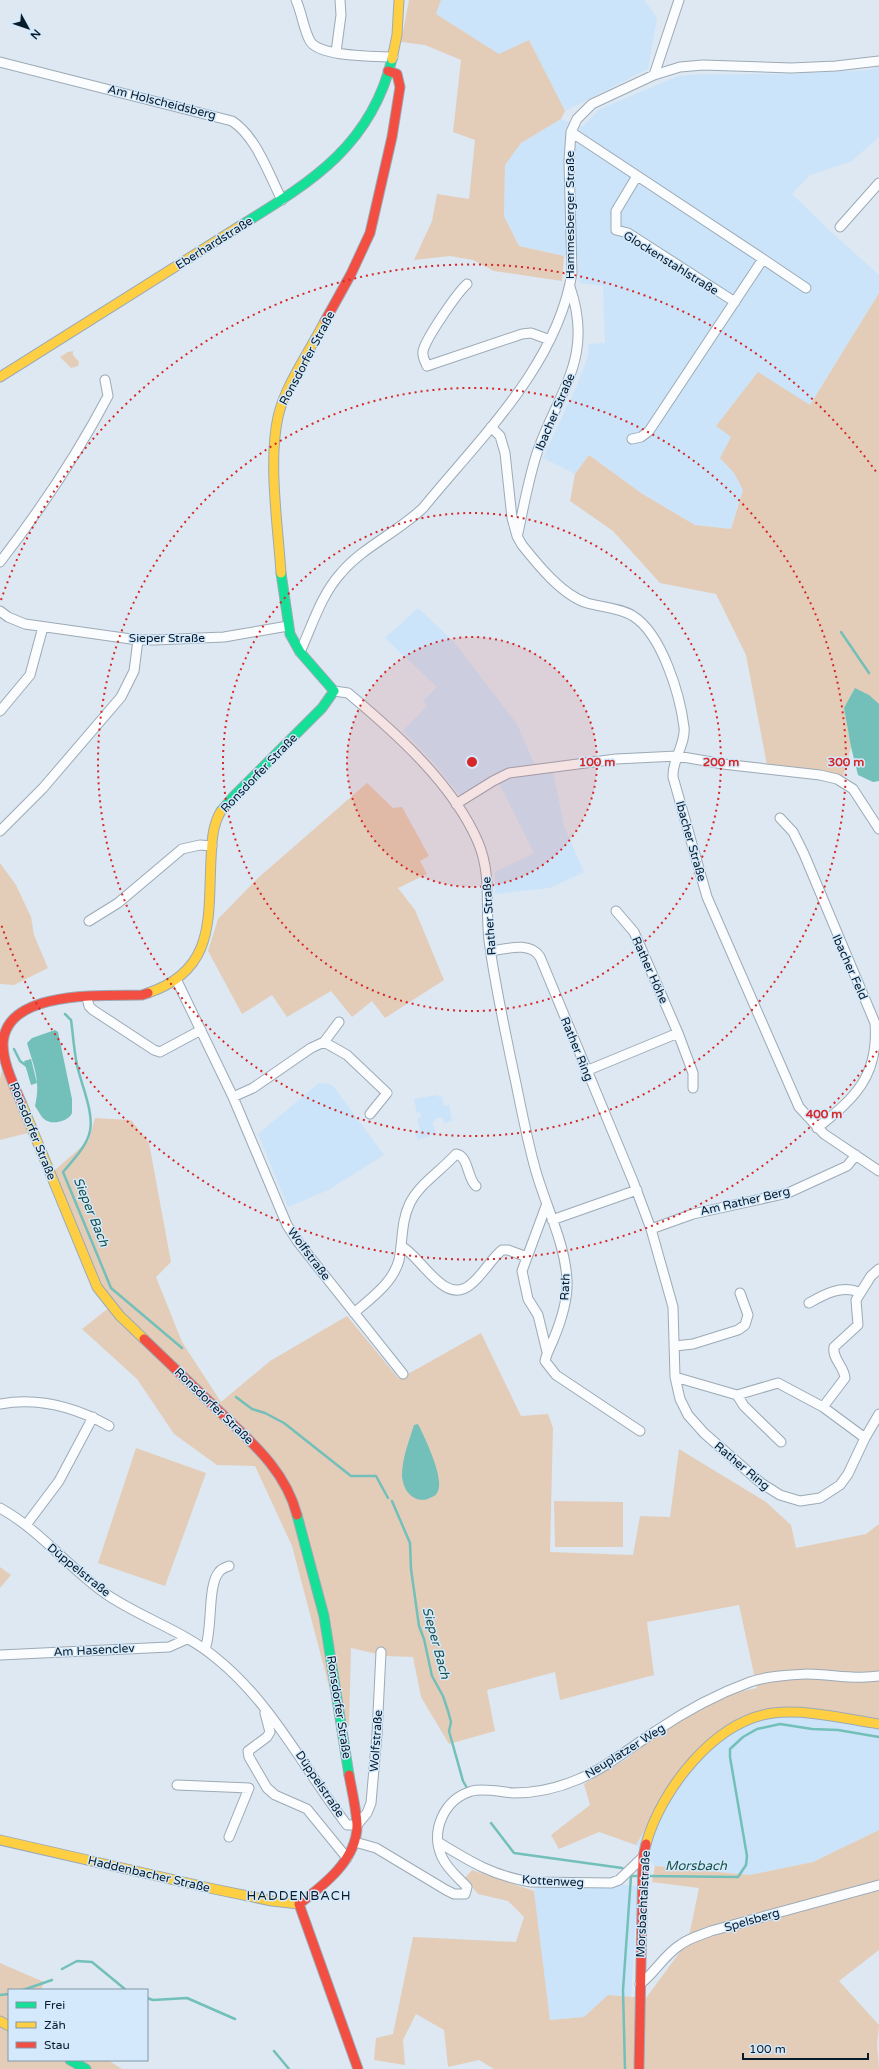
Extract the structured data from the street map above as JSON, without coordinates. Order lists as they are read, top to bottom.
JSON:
{
  "streets": {
    "main road": [
      "Eberhardstraße",
      "Ronsdorfer Straße",
      "Haddenbacher Straße",
      "Morsbachtalstraße"
    ],
    "street": [
      "Am Holscheidsberg",
      "Hammesberger Straße",
      "Glockenstahlstraße",
      "Ibacher Straße",
      "Sieper Straße",
      "Rather Straße",
      "Ibacher Feld",
      "Rather Höhe",
      "Rather Ring",
      "Am Rather Berg",
      "Wolfstraße",
      "Rath",
      "Düppelstraße",
      "Am Hasenclev",
      "Neuplatzer Weg",
      "Kottenweg",
      "Spelsberg"
    ]
  },
  "crossings": [
    ["Am Holscheidsberg", "Eberhardstraße"],
    ["Hammesberger Straße", "Ronsdorfer Straße"],
    ["Hammesberger Straße", "Ibacher Straße"],
    ["Eberhardstraße", "Ronsdorfer Straße"],
    ["Ronsdorfer Straße", "Sieper Straße"],
    ["Ronsdorfer Straße", "Rather Straße"],
    ["Ronsdorfer Straße", "Wolfstraße"],
    ["Ronsdorfer Straße", "Düppelstraße"],
    ["Ronsdorfer Straße", "Neuplatzer Weg"],
    ["Ronsdorfer Straße", "Haddenbacher Straße"],
    ["Ibacher Straße", "Ibacher Feld"],
    ["Ibacher Straße", "Am Rather Berg"],
    ["Rather Straße", "Rather Ring"],
    ["Rather Straße", "Rath"],
    ["Rather Ring", "Am Rather Berg"],
    ["Wolfstraße", "Düppelstraße"],
    ["Düppelstraße", "Am Hasenclev"],
    ["Neuplatzer Weg", "Kottenweg"],
    ["Kottenweg", "Morsbachtalstraße"],
    ["Morsbachtalstraße", "Spelsberg"]
  ],
  "districts": ["HADDENBACH"],
  "water": ["Sieper Bach", "Morsbach"],
  "legend": ["Frei", "Zäh", "Stau"],
  "scale_bar": "100 m",
  "north": "bottom right",
  "rings": [
    "100 m",
    "200 m",
    "300 m",
    "400 m"
  ]
}
